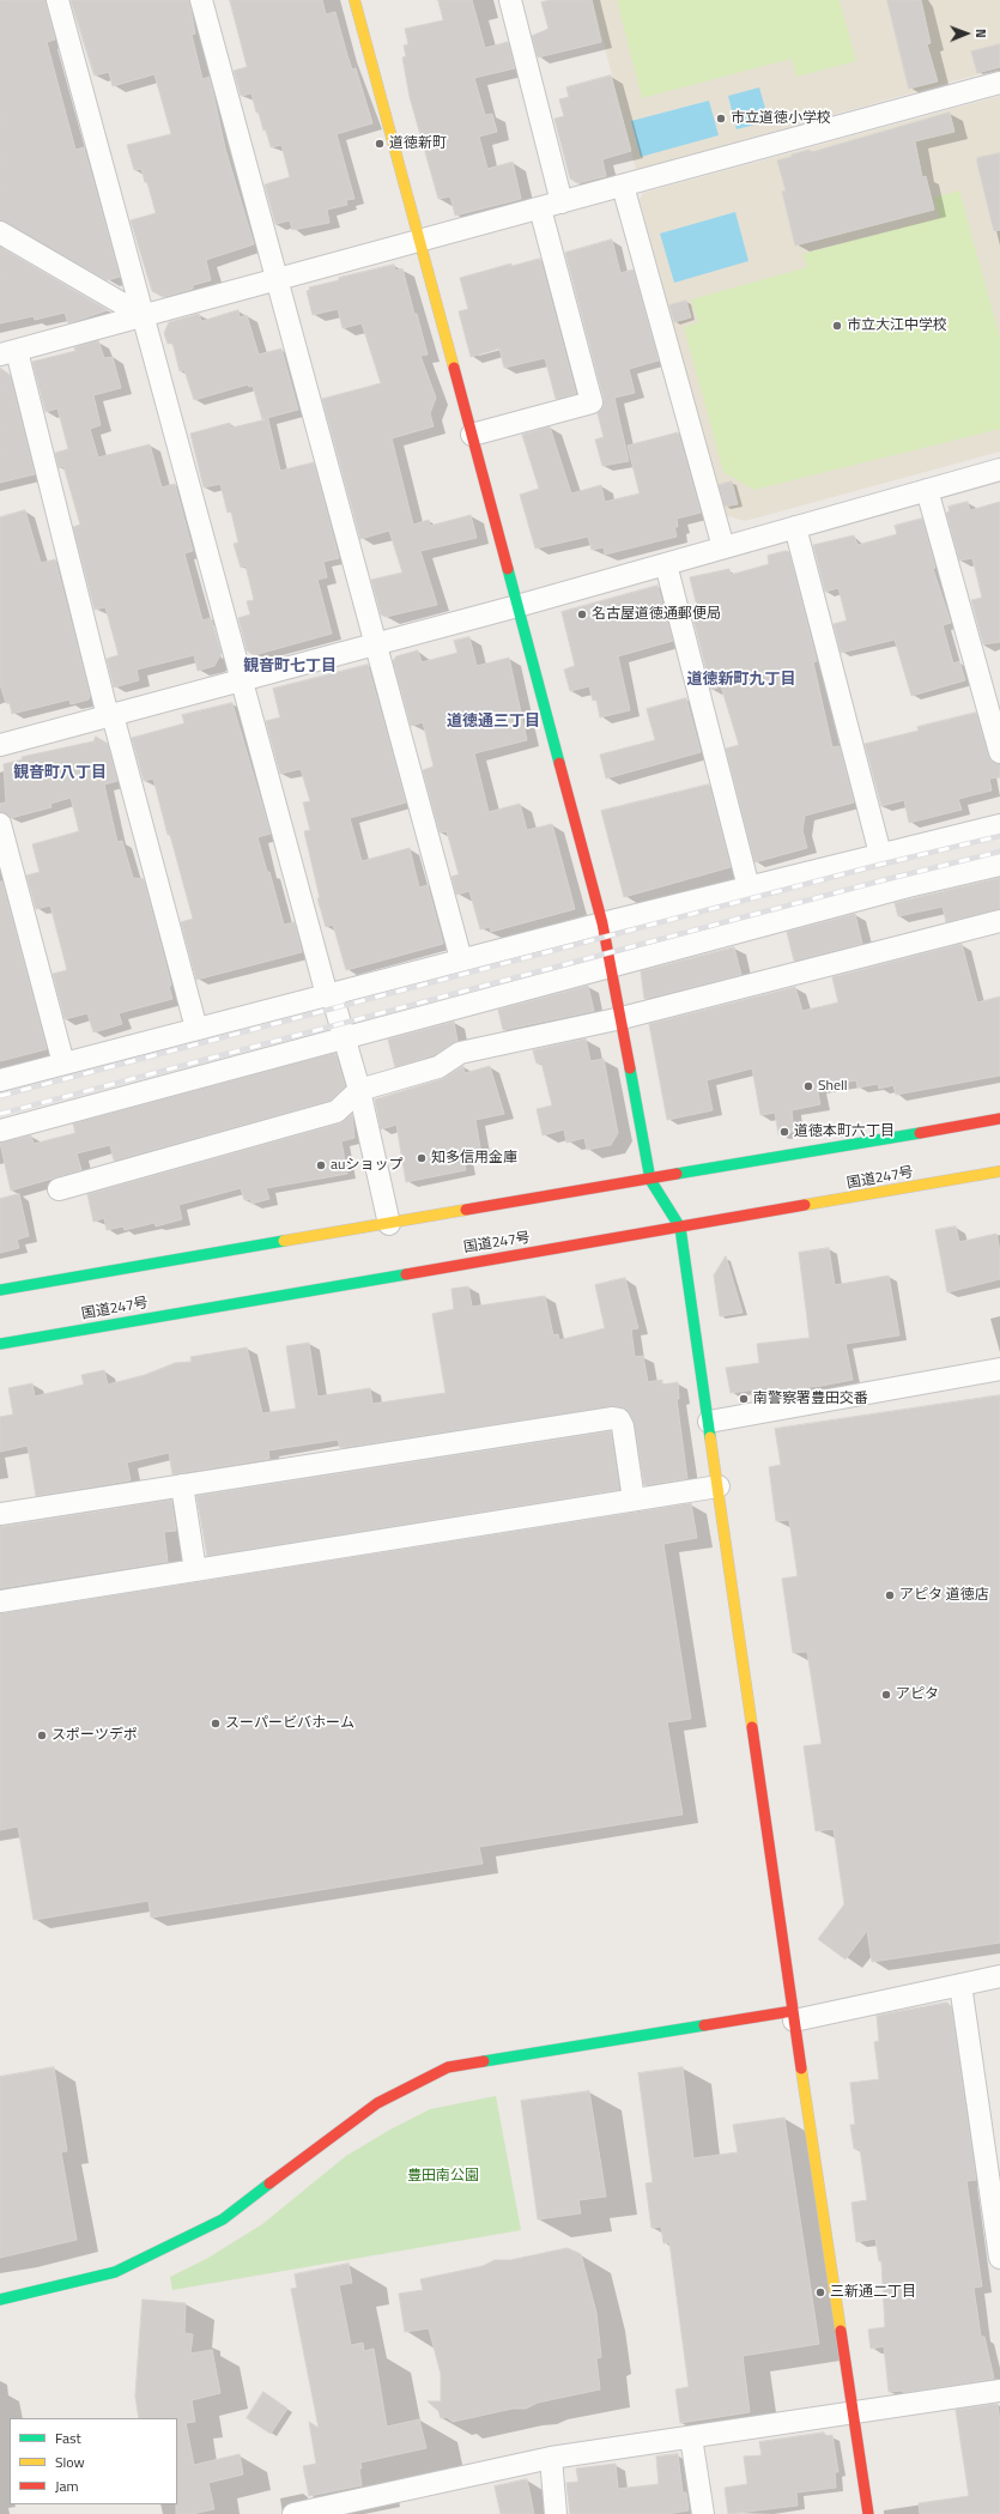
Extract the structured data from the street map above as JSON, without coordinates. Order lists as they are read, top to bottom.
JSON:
{
  "streets": {
    "main road": ["国道247号"]
  },
  "districts": [
    "観音町七丁目",
    "道徳新町九丁目",
    "道徳通三丁目",
    "観音町八丁目"
  ],
  "parks": ["豊田南公園"],
  "places": [
    "市立道徳小学校",
    "道徳新町",
    "市立大江中学校",
    "名古屋道徳通郵便局",
    "Shell",
    "道徳本町六丁目",
    "知多信用金庫",
    "auショップ",
    "南警察署豊田交番",
    "アピタ 道徳店",
    "アピタ",
    "スーパービバホーム",
    "スポーツデポ",
    "三新通二丁目"
  ],
  "legend": ["Fast", "Slow", "Jam"],
  "north": "right"
}
